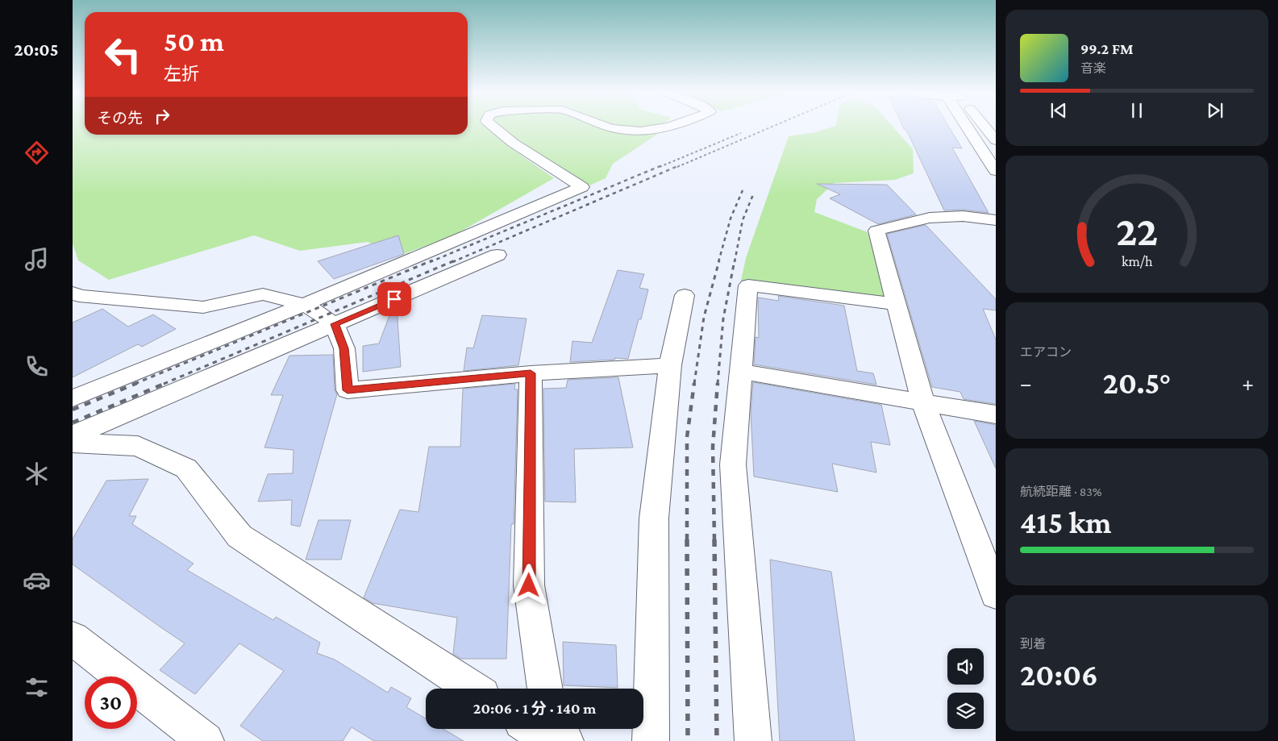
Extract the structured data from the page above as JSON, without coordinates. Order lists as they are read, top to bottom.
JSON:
{
  "page": {
    "tabs": "20:05",
    "turn": ["50 m", "左折"],
    "song": ["99.2 FM", "音楽"],
    "then": "その先",
    "tile": [
      "エアコン",
      ["航続距離 · 83%", "415 km"],
      ["到着", "20:06"]
    ],
    "heat": ["−", "20.5°", "+"],
    "limit": "30",
    "trip": "20:06 · 1 分 · 140 m",
    "gauge": ["22", "km/h"]
  }
}
